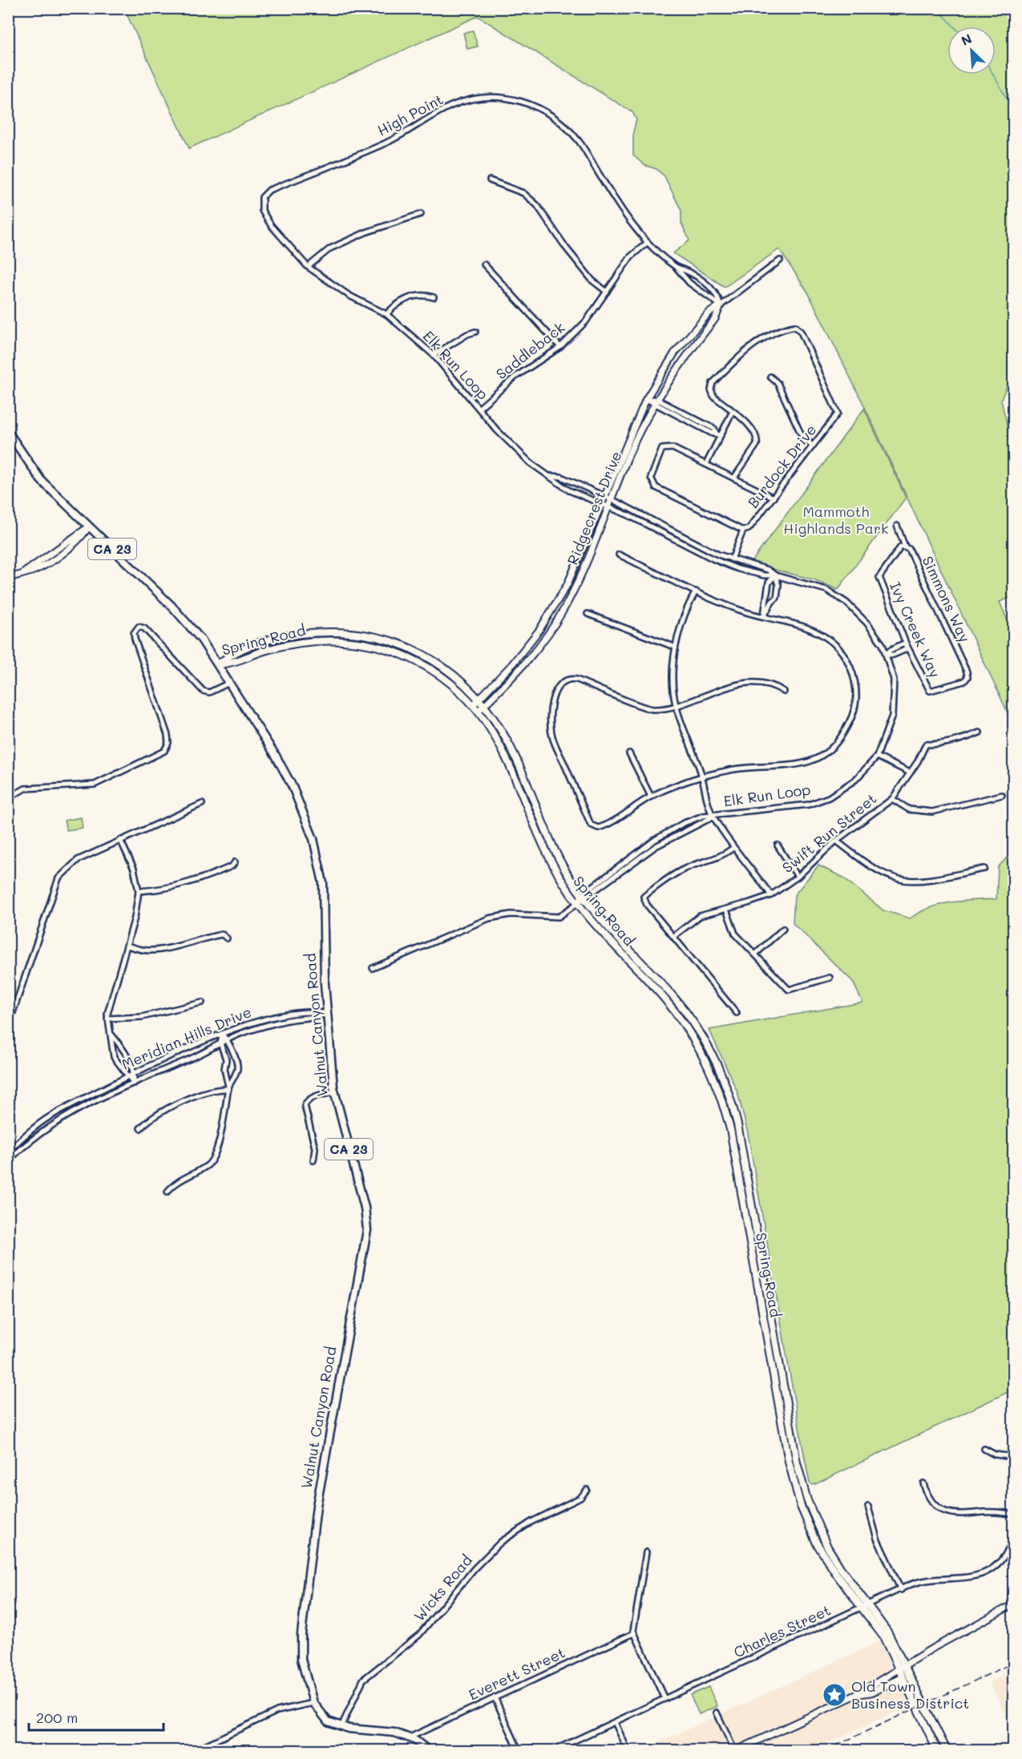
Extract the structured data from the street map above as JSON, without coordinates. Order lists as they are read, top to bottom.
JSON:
{
  "streets": {
    "main road": ["CA 23", "Spring Road", "Walnut Canyon Road"],
    "street": [
      "High Point",
      "Saddleback",
      "Elk Run Loop",
      "Burdock Drive",
      "Ridgecrest Drive",
      "Simmons Way",
      "Ivy Creek Way",
      "Swift Run Street",
      "Meridian Hills Drive",
      "Wicks Road",
      "Charles Street",
      "Everett Street"
    ]
  },
  "crossings": [
    ["High Point", "Saddleback"],
    ["High Point", "Elk Run Loop"],
    ["High Point", "Ridgecrest Drive"],
    ["Saddleback", "Elk Run Loop"],
    ["Elk Run Loop", "Ridgecrest Drive"],
    ["Elk Run Loop", "Spring Road"],
    ["Ridgecrest Drive", "Spring Road"],
    ["CA 23", "Walnut Canyon Road"],
    ["CA 23", "Wicks Road"],
    ["CA 23", "Everett Street"],
    ["Simmons Way", "Ivy Creek Way"],
    ["Spring Road", "Walnut Canyon Road"],
    ["Spring Road", "Charles Street"],
    ["Walnut Canyon Road", "Meridian Hills Drive"],
    ["Walnut Canyon Road", "Wicks Road"]
  ],
  "parks": ["Mammoth Highlands Park"],
  "places": {
    "place": ["Old Town Business District"]
  },
  "scale_bar": "200 m",
  "north": "top left"
}
